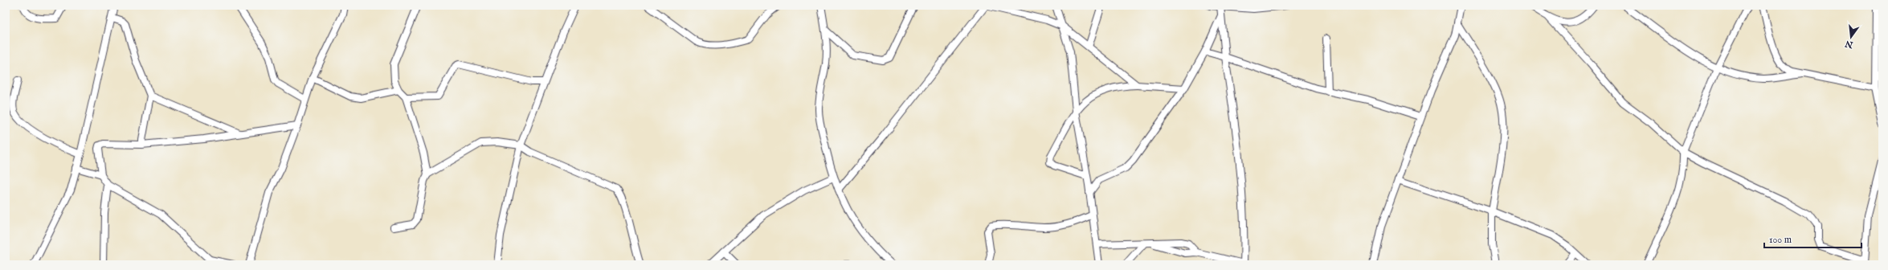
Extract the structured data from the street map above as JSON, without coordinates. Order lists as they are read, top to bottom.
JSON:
{
  "scale_bar": "100 m",
  "north": "bottom"
}
